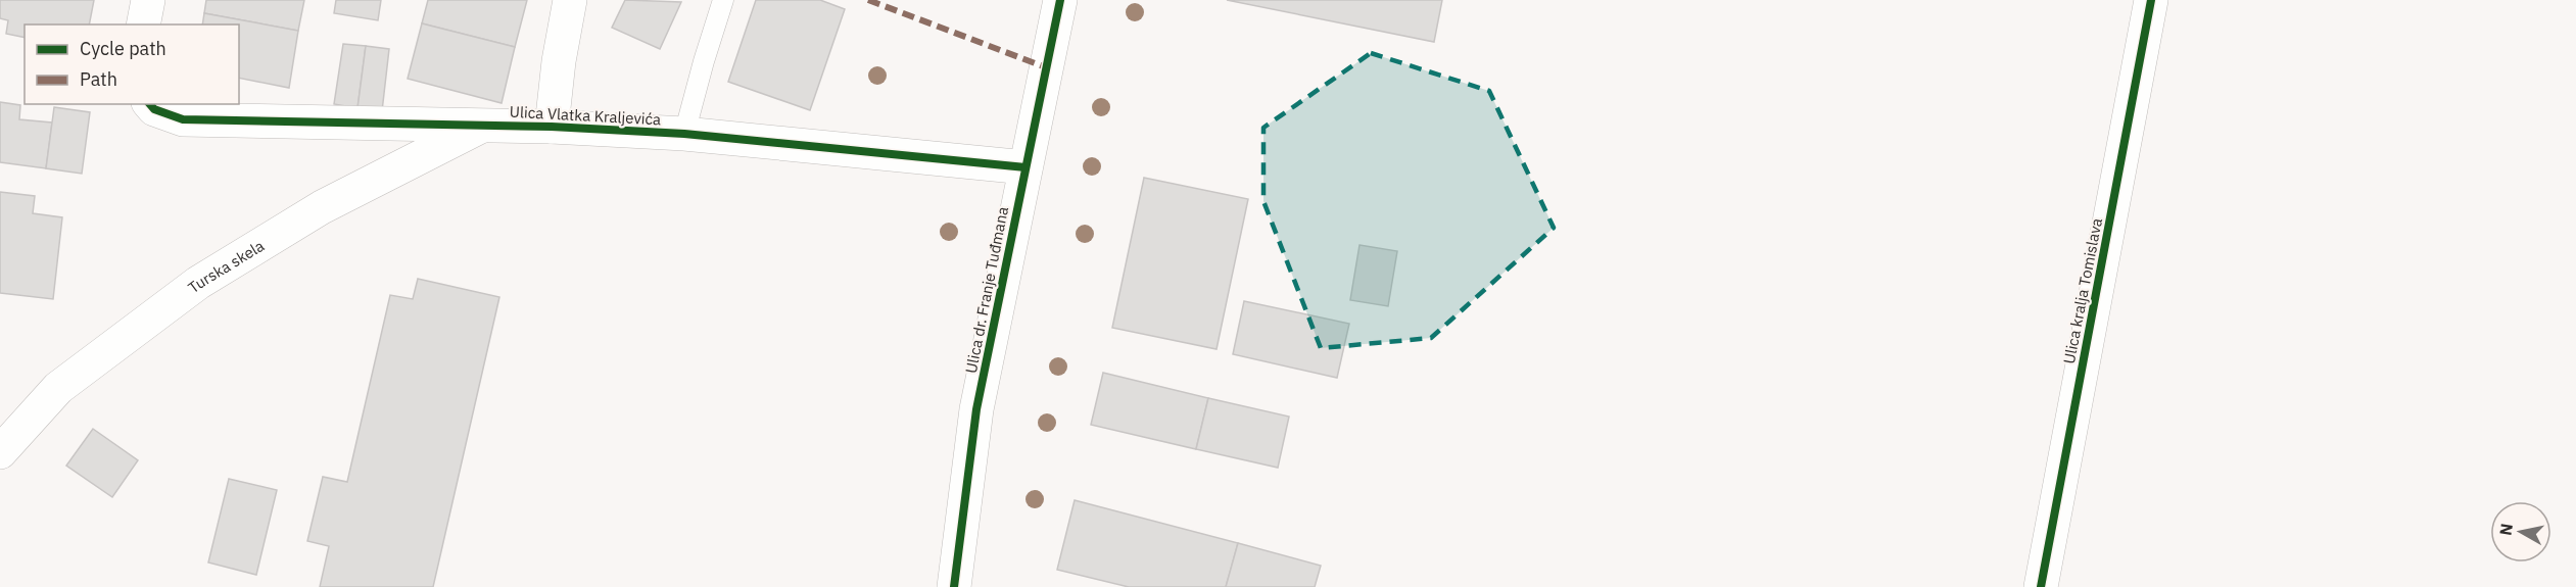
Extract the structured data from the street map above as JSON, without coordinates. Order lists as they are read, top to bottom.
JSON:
{
  "streets": {
    "street": [
      "Ulica Vlatka Kraljevića",
      "Turska skela",
      "Ulica dr. Franje Tuđmana",
      "Ulica kralja Tomislava"
    ]
  },
  "crossings": [
    ["Ulica Vlatka Kraljevića", "Turska skela"],
    ["Ulica Vlatka Kraljevića", "Ulica dr. Franje Tuđmana"]
  ],
  "legend": ["Cycle path", "Path"],
  "north": "left"
}
